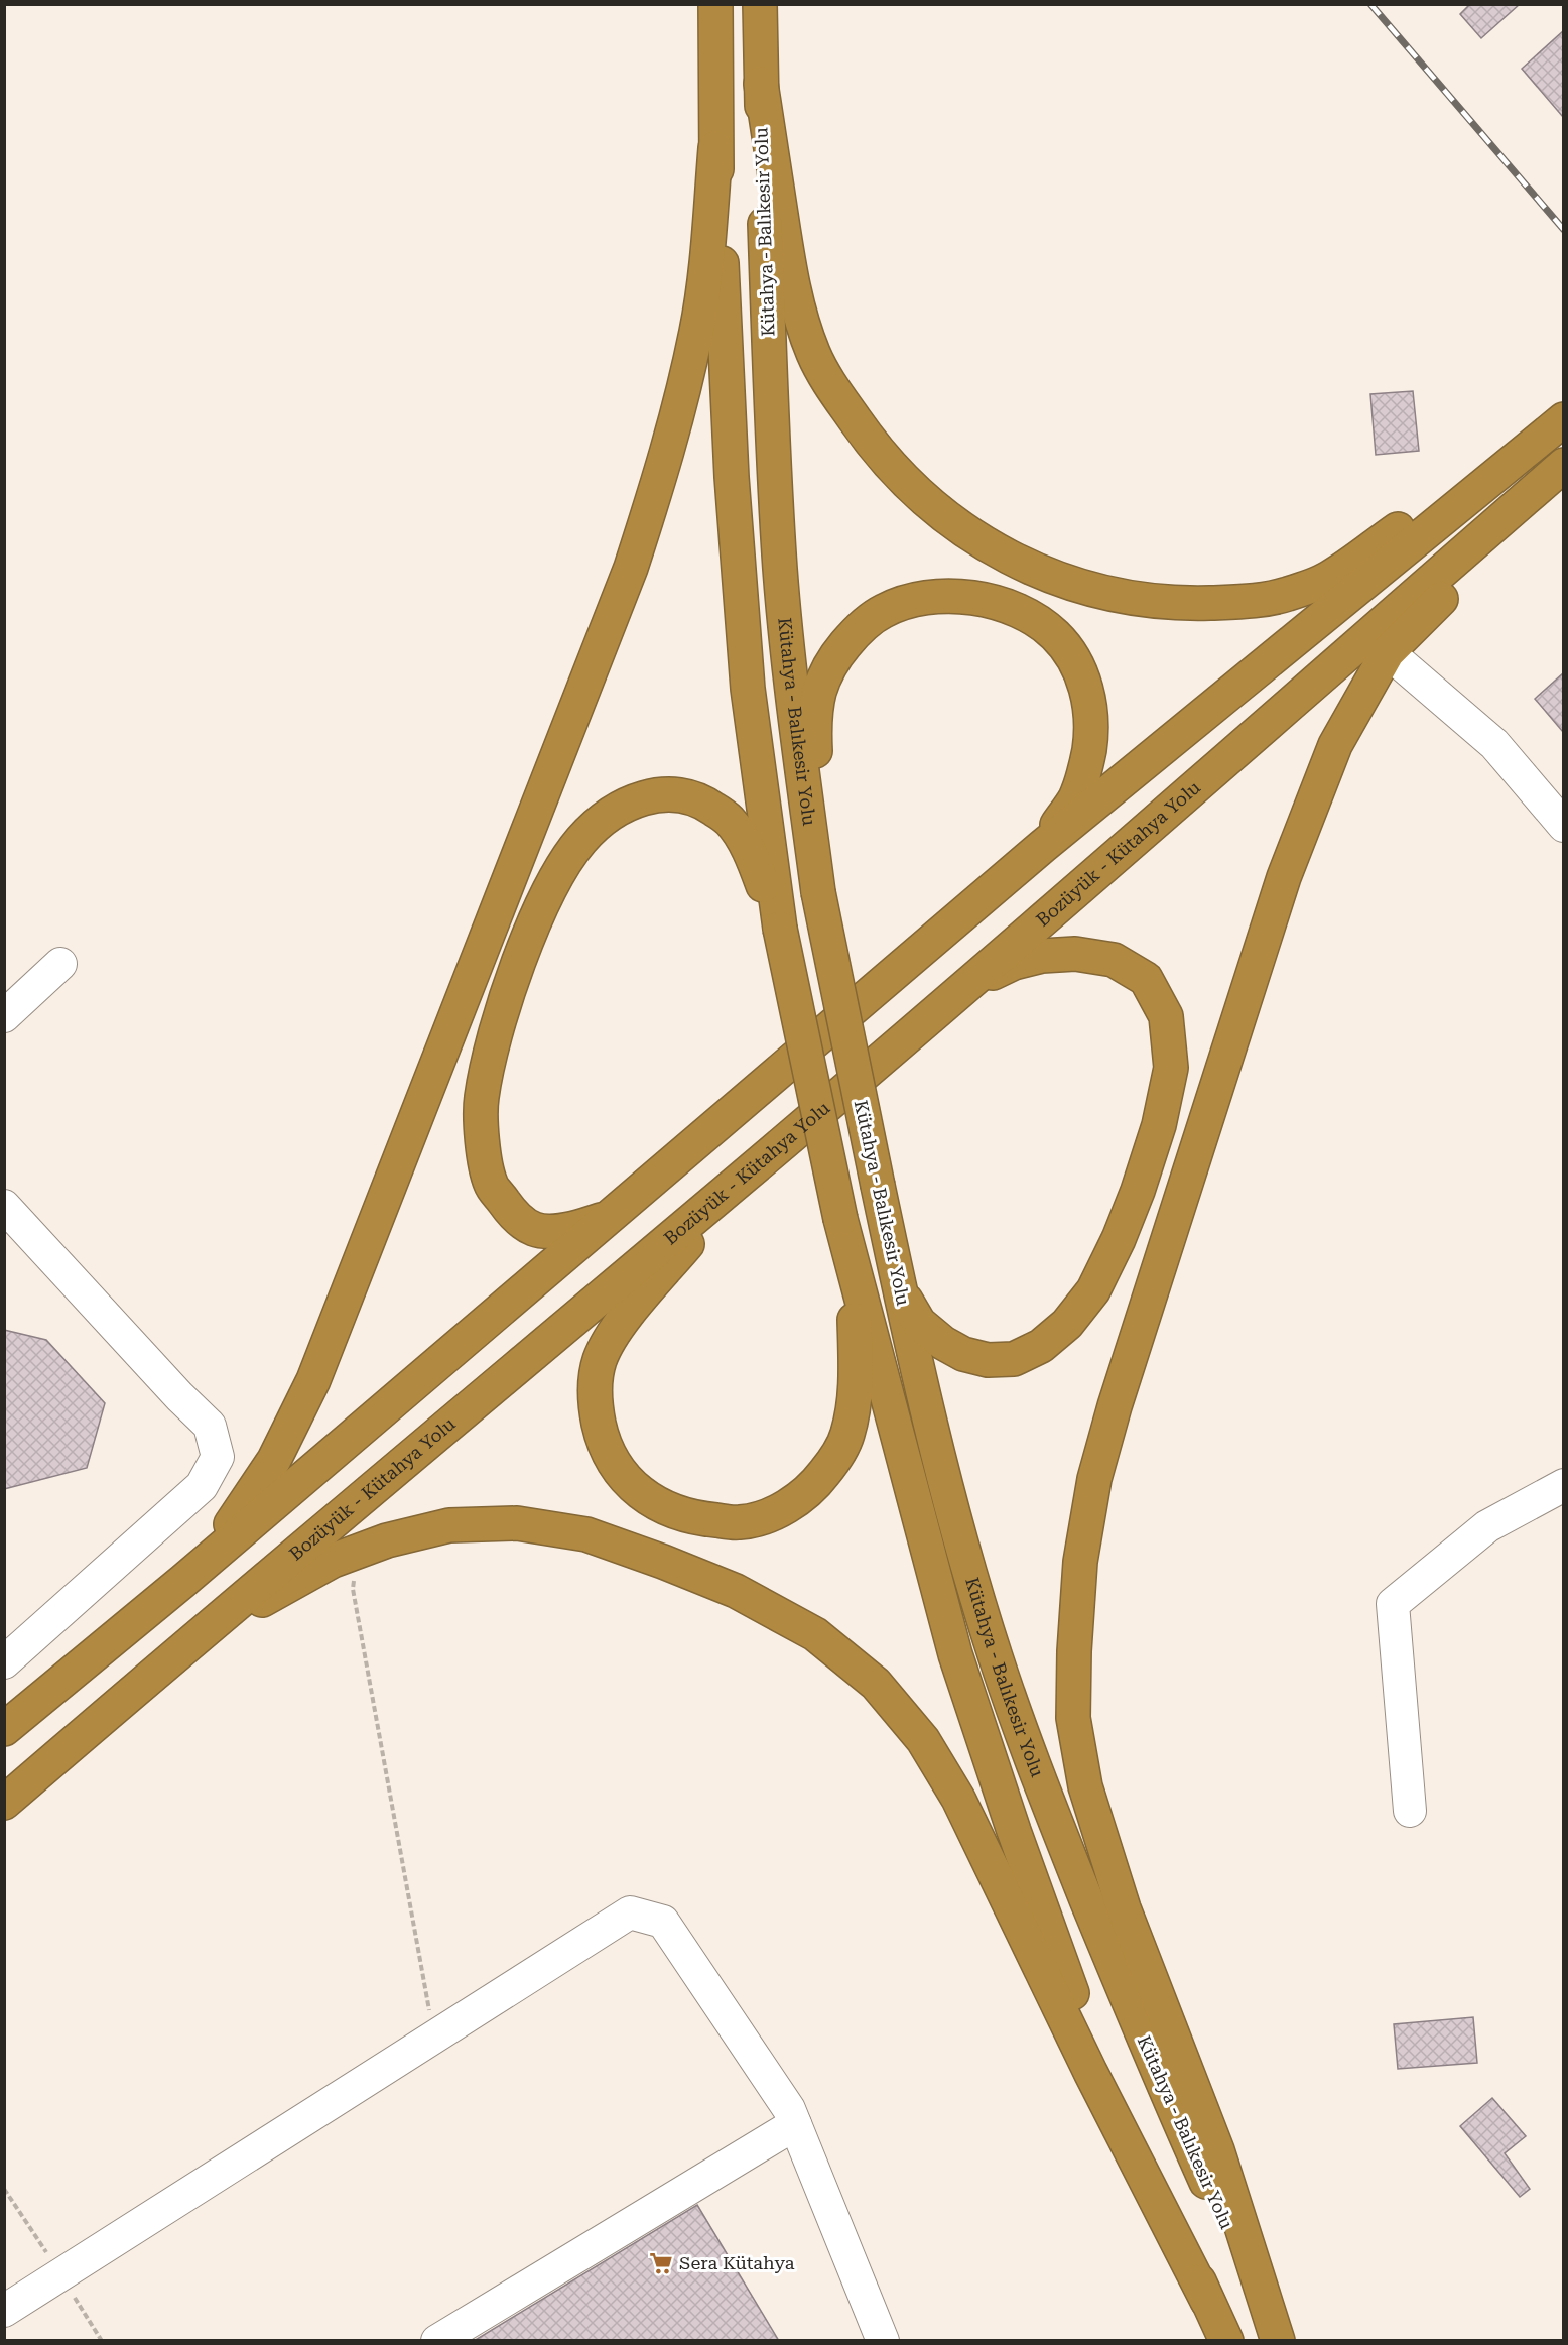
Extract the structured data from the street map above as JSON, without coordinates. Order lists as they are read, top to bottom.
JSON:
{
  "streets": {
    "highway": ["Kütahya - Balıkesir Yolu", "Bozüyük - Kütahya Yolu"]
  },
  "places": {
    "supermarket": ["Sera Kütahya"]
  }
}
